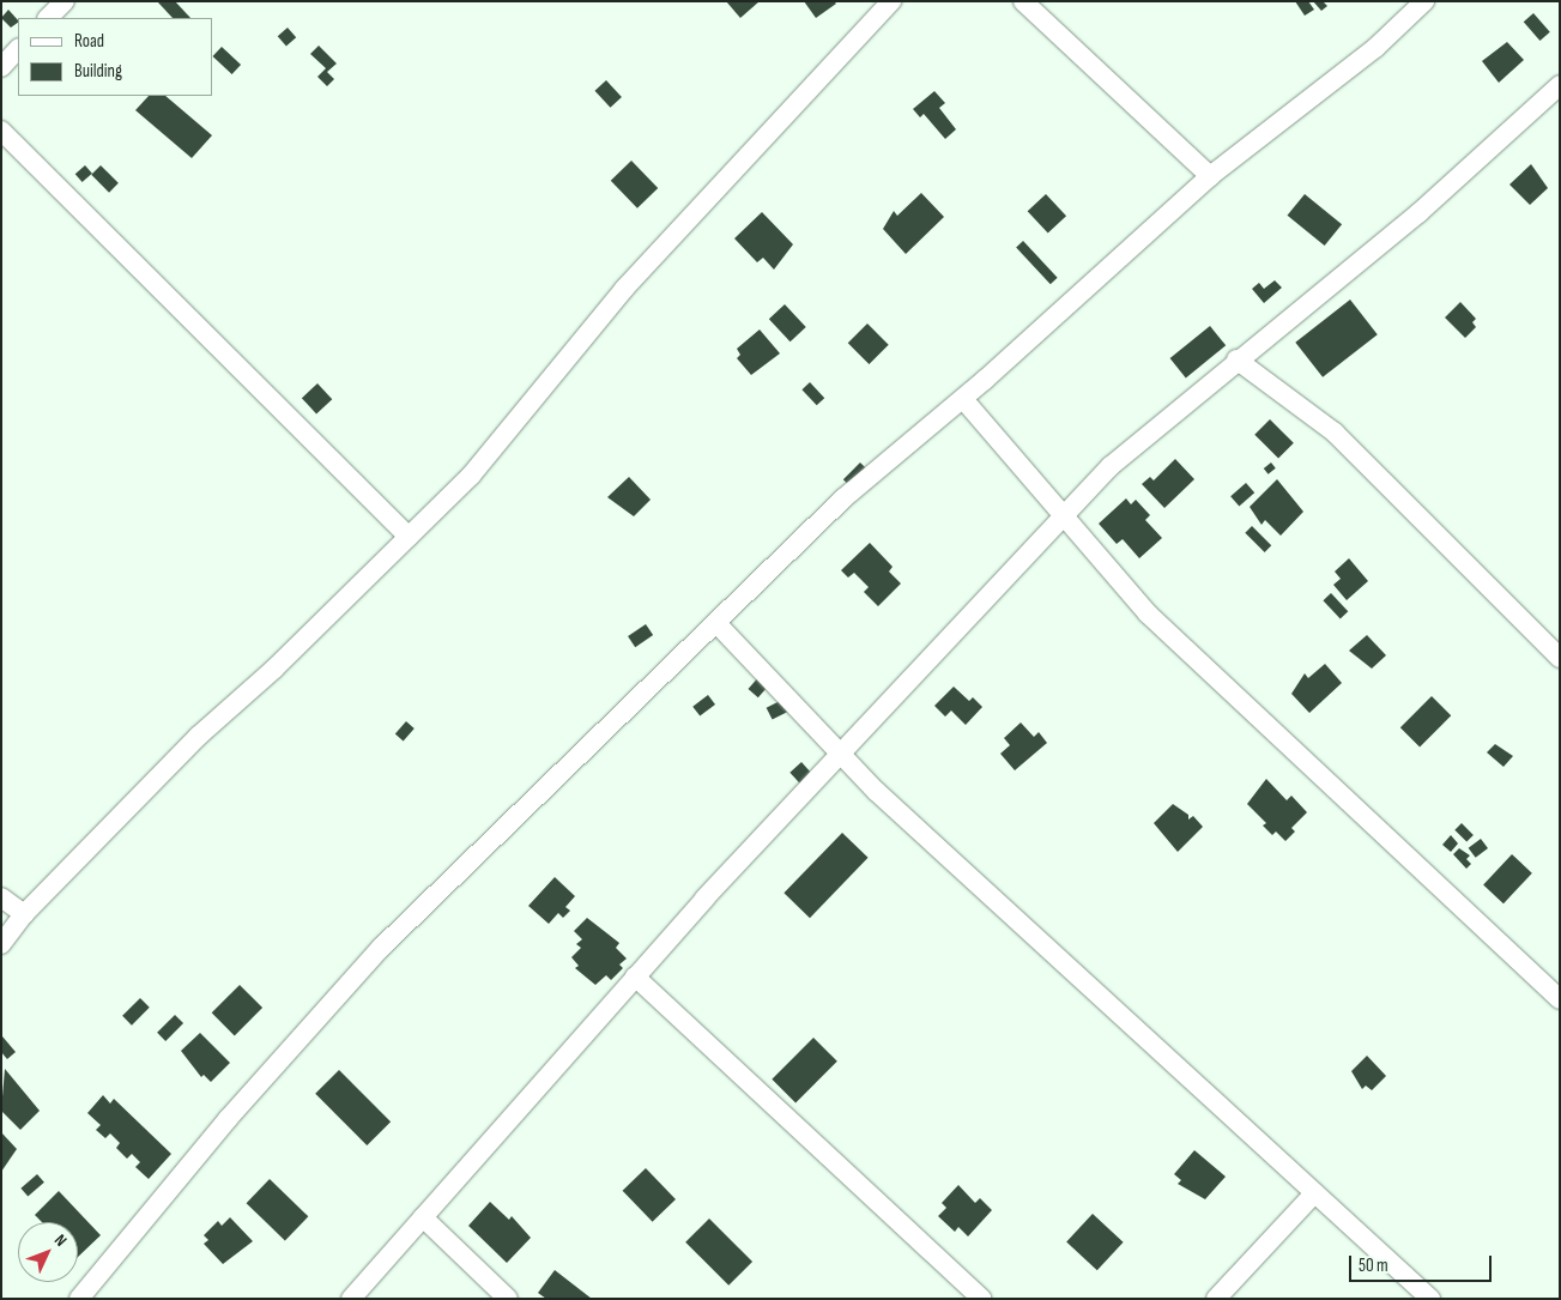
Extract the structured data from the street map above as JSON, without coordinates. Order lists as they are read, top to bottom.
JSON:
{
  "legend": ["Road", "Building"],
  "scale_bar": "50 m",
  "north": "top right"
}
